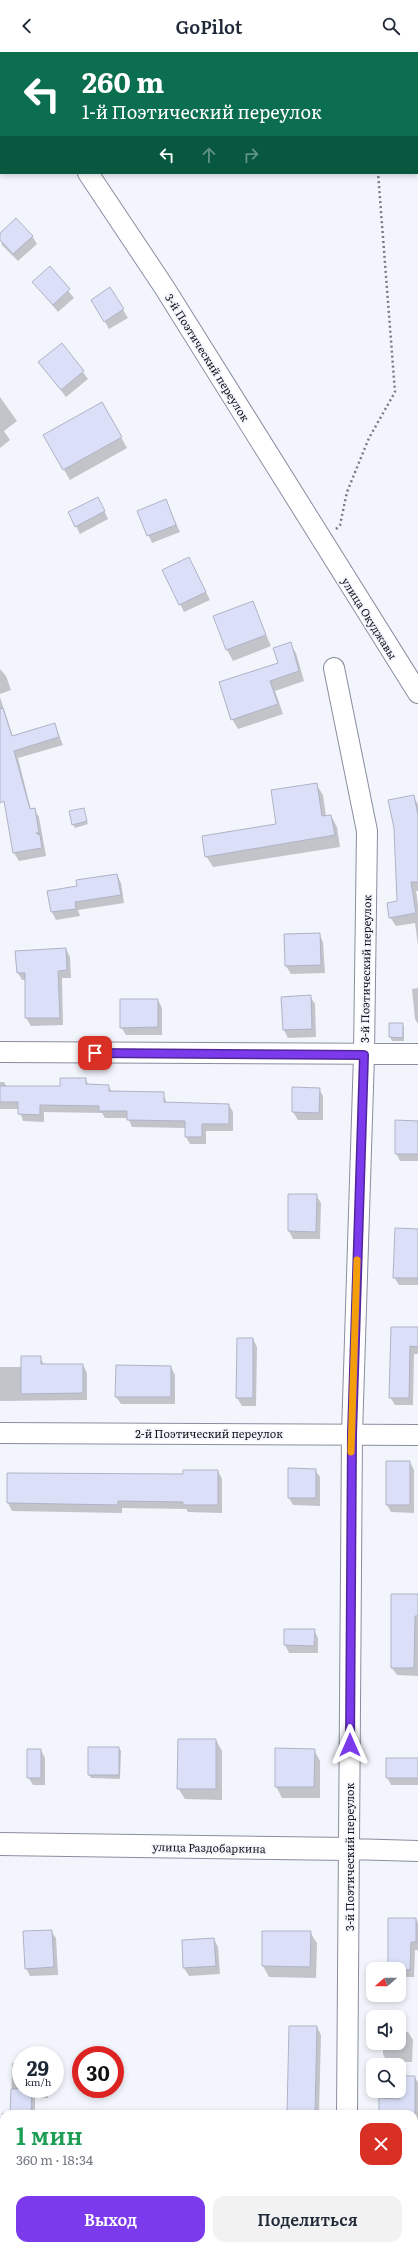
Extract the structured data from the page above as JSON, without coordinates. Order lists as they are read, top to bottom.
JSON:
{
  "streets": {
    "street": [
      "3-й Поэтический переулок",
      "улица Окуджавы",
      "2-й Поэтический переулок",
      "улица Раздобаркина"
    ]
  },
  "crossings": [
    ["3-й Поэтический переулок", "улица Окуджавы"],
    ["3-й Поэтический переулок", "2-й Поэтический переулок"],
    ["3-й Поэтический переулок", "улица Раздобаркина"]
  ],
  "north": "left",
  "page": {
    "header": "GoPilot",
    "turn": ["260 m", "1-й Поэтический переулок"],
    "speed": "29 km/h",
    "limit": "30",
    "heading": ["1 мин", "360 m · 18:34"],
    "buttons": ["Выход", "Поделиться"]
  }
}
